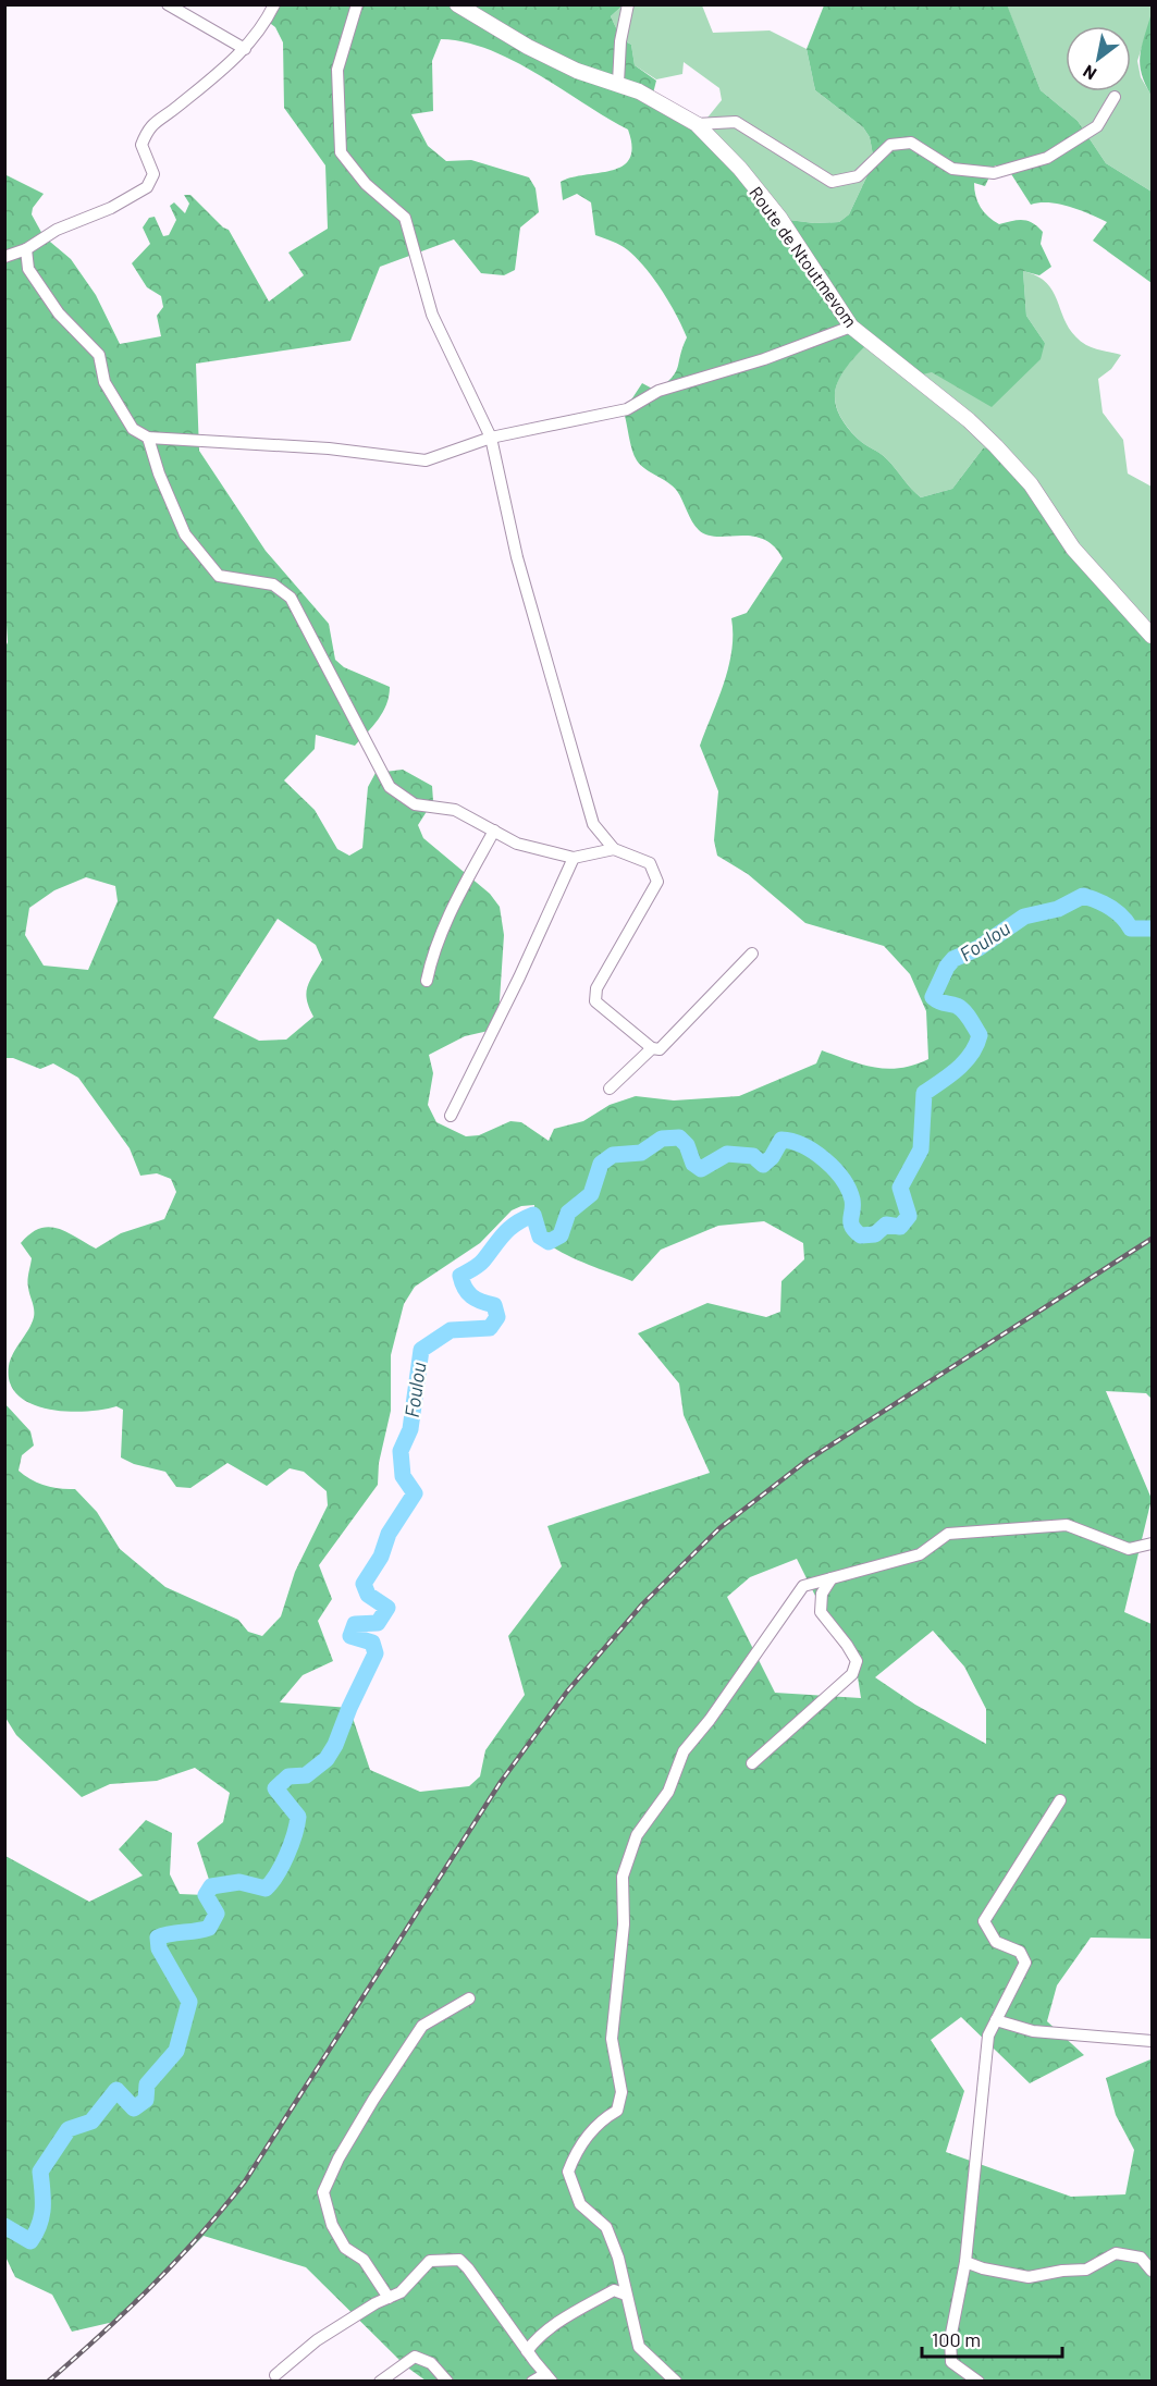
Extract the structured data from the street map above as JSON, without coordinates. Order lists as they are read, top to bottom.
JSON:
{
  "streets": {
    "street": ["Route de Ntoutmevom"]
  },
  "water": ["Foulou"],
  "scale_bar": "100 m",
  "north": "bottom left"
}
